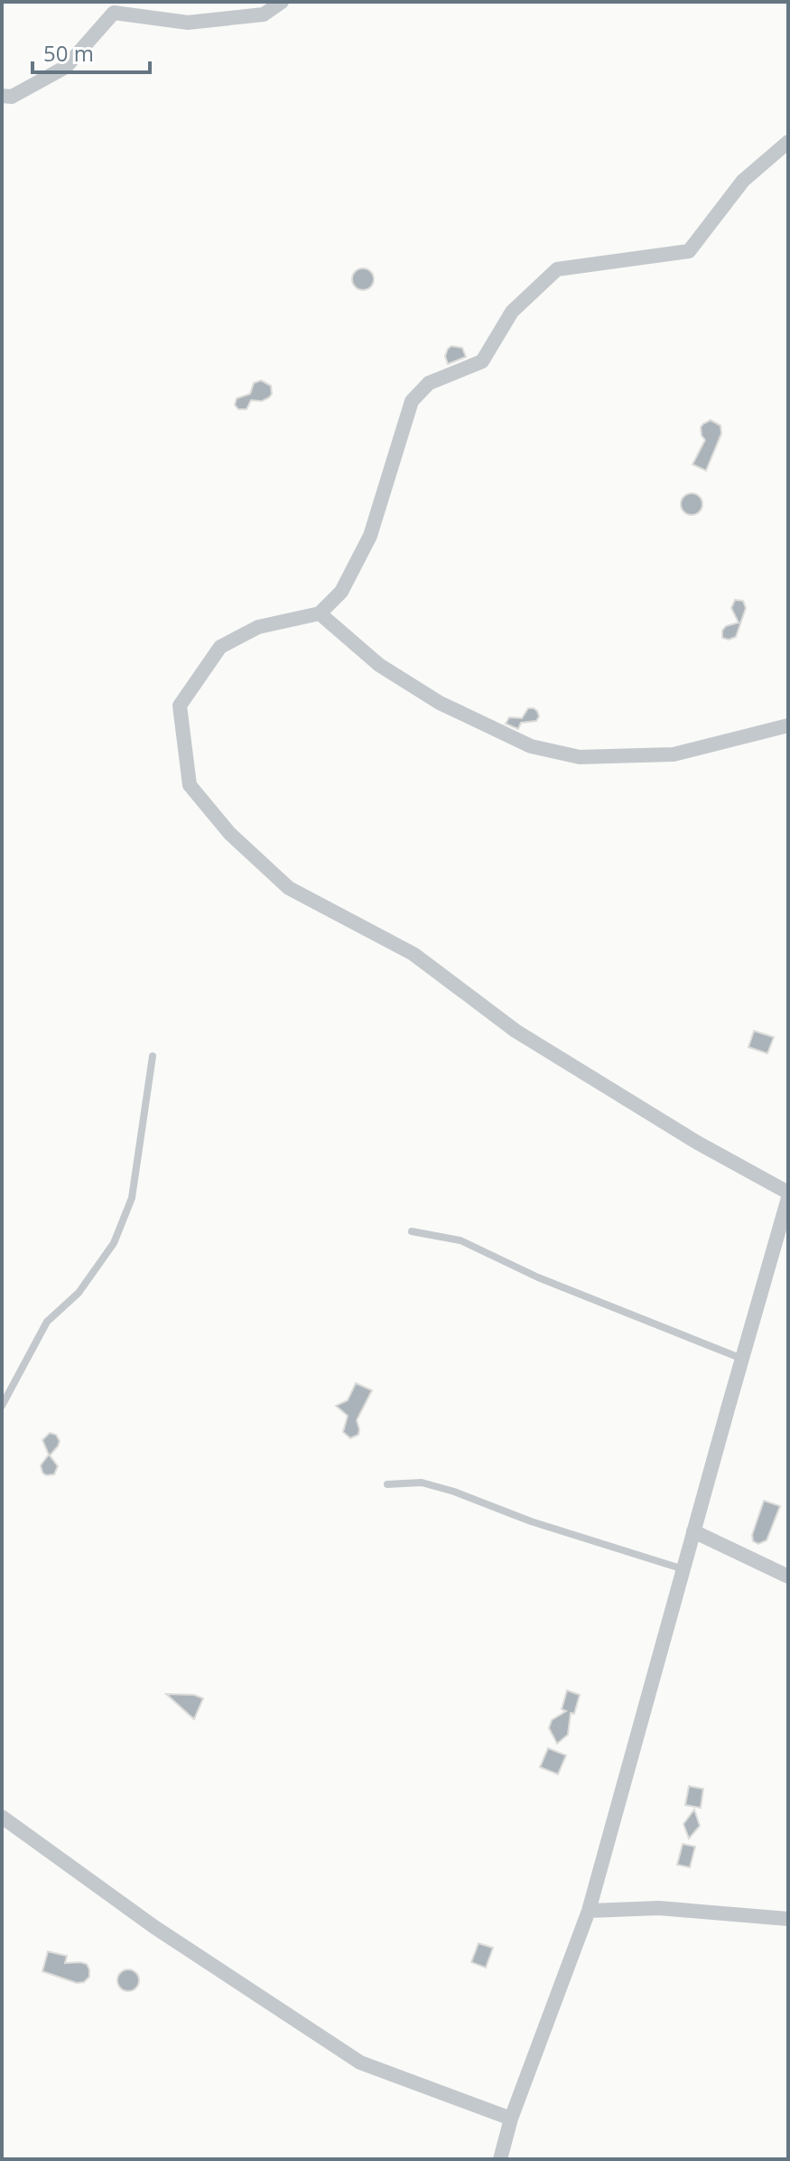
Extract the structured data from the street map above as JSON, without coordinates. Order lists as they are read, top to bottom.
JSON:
{
  "scale_bar": "50 m"
}
